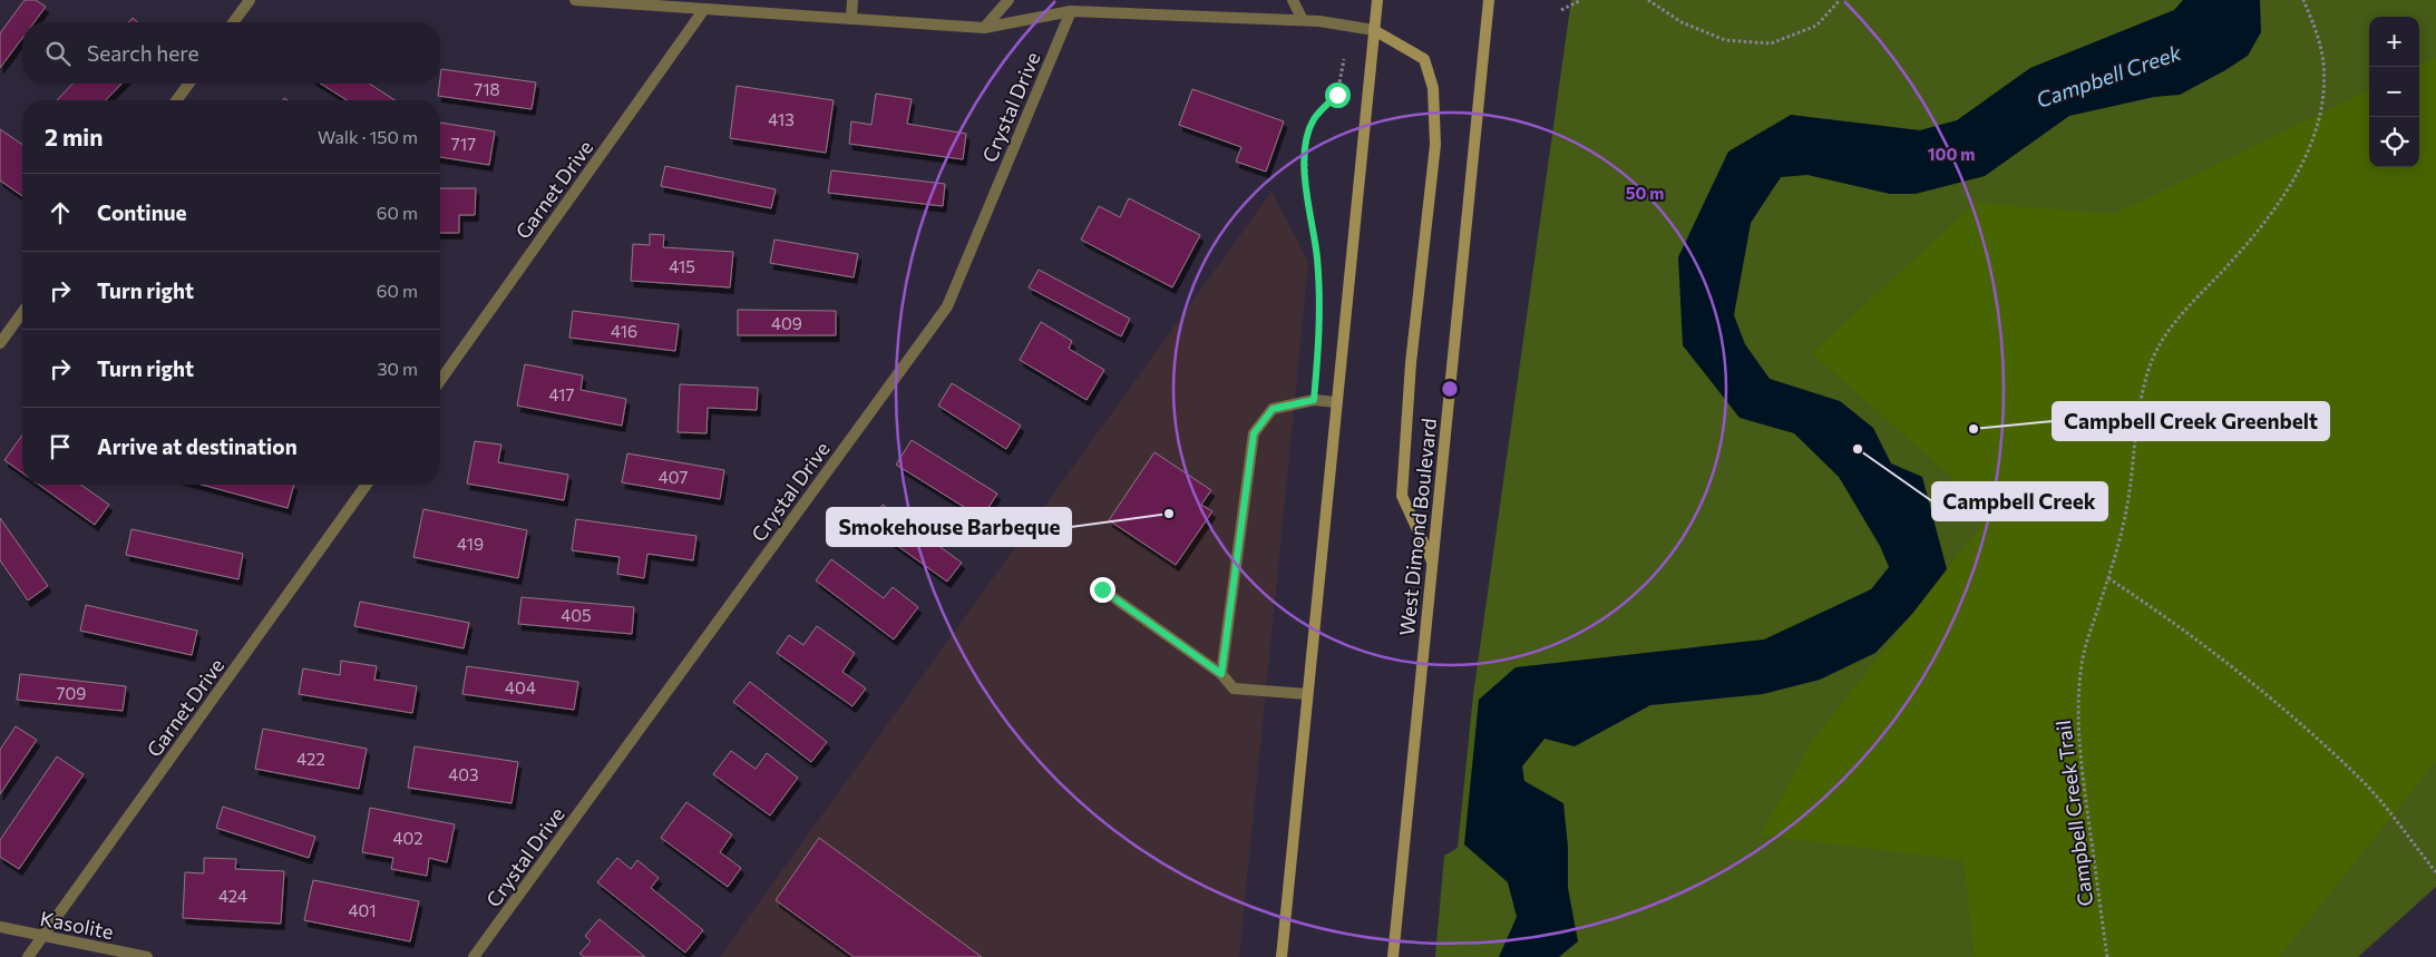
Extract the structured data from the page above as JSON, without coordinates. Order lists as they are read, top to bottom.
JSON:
{
  "streets": {
    "main road": ["West Dimond Boulevard"],
    "street": ["Crystal Drive", "Garnet Drive", "Kasolite"],
    "path": ["Campbell Creek Trail"]
  },
  "crossings": [
    ["Garnet Drive", "Kasolite"]
  ],
  "water": ["Campbell Creek"],
  "places": ["Campbell Creek Greenbelt", "Campbell Creek", "Smokehouse Barbeque"],
  "house_numbers": [
    "718",
    "413",
    "717",
    "415",
    "409",
    "416",
    "417",
    "407",
    "419",
    "405",
    "404",
    "709",
    "422",
    "403",
    "402",
    "424",
    "401"
  ],
  "page": {
    "map_buttons": ["+", "−"],
    "search": "Search here",
    "heading": ["2 min", "Walk · 150 m"],
    "list": [
      ["Continue", "60 m"],
      ["Turn right", "60 m"],
      ["Turn right", "30 m"],
      "Arrive at destination"
    ]
  },
  "rings": ["100 m", "50 m"]
}
